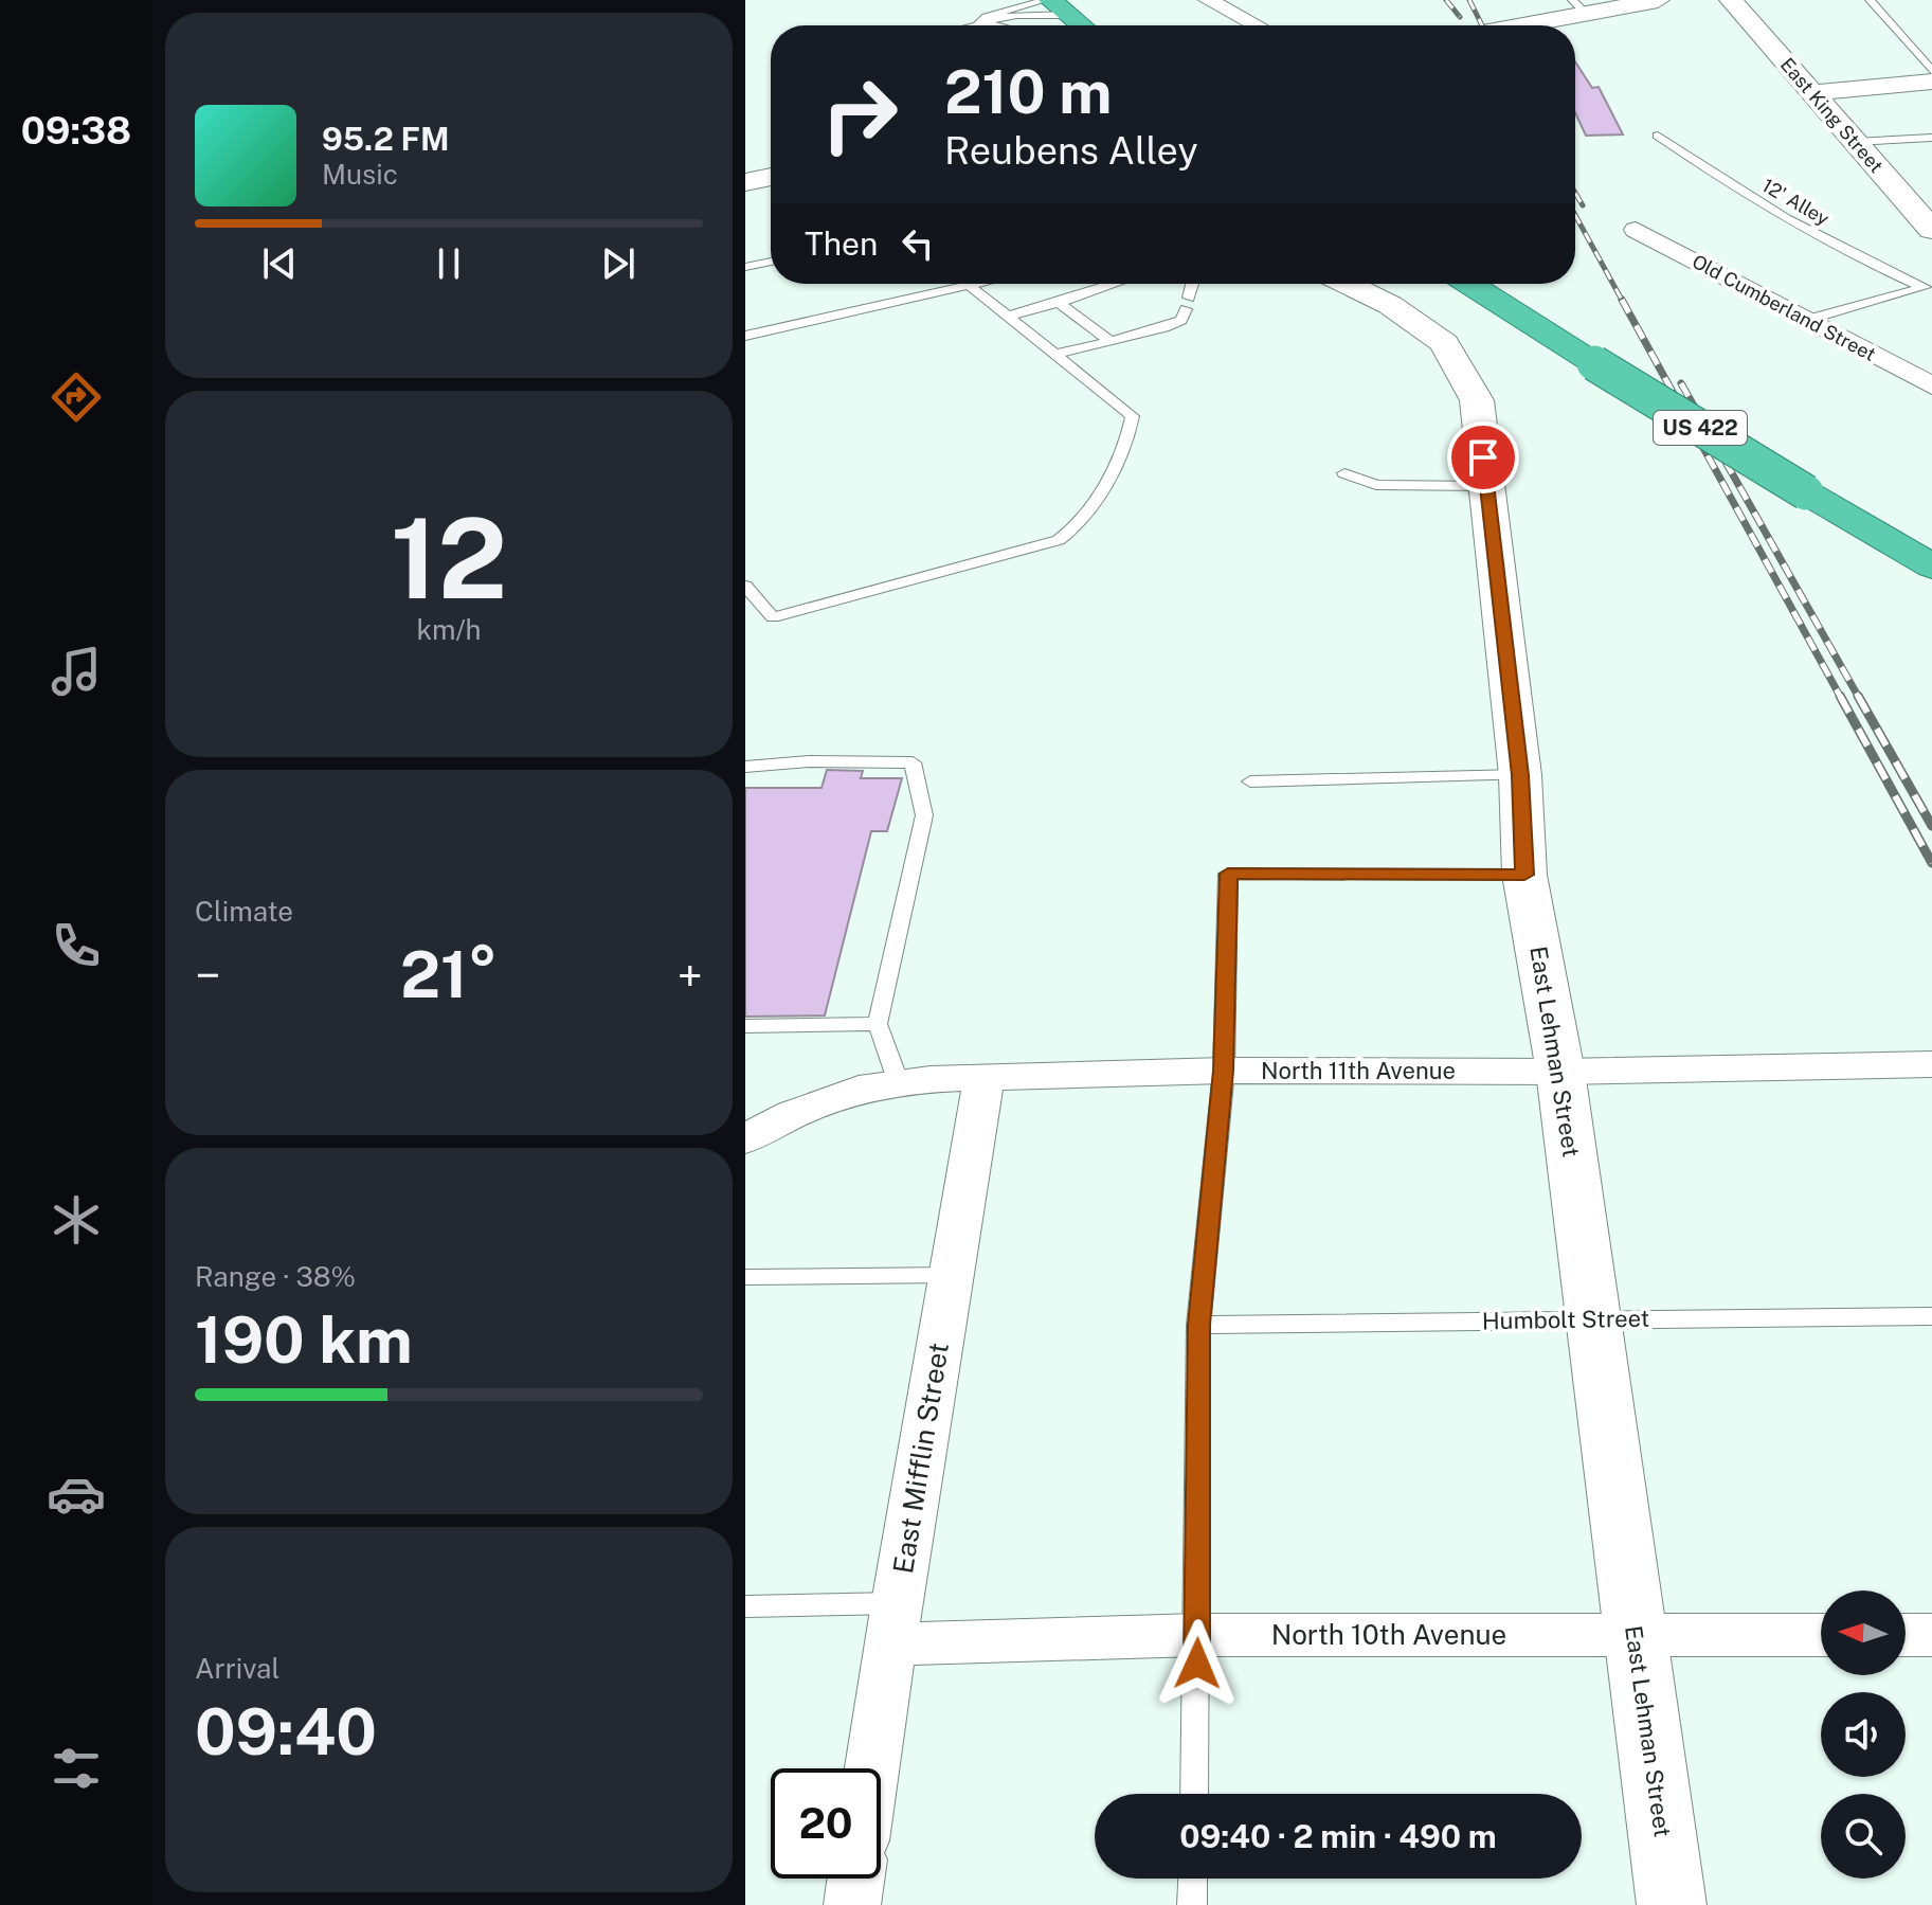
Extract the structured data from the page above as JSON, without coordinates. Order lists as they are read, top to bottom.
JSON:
{
  "streets": {
    "highway": ["US 422"],
    "main road": ["East King Street", "East Lehman Street"],
    "street": [
      "Old Cumberland Street",
      "North 11th Avenue",
      "East Mifflin Street",
      "North 10th Avenue"
    ],
    "lane": ["12' Alley", "Humbolt Street"]
  },
  "crossings": [
    ["12' Alley", "Old Cumberland Street"],
    ["East Lehman Street", "North 11th Avenue"],
    ["East Lehman Street", "Humbolt Street"],
    ["East Lehman Street", "North 10th Avenue"],
    ["North 11th Avenue", "East Mifflin Street"],
    ["East Mifflin Street", "North 10th Avenue"]
  ],
  "north": "left",
  "page": {
    "tabs": "09:38",
    "turn": ["210 m", "Reubens Alley"],
    "song": ["95.2 FM", "Music"],
    "then": "Then",
    "tile": [
      ["12", "km/h"],
      "Climate",
      ["Range · 38%", "190 km"],
      ["Arrival", "09:40"]
    ],
    "heat": ["−", "21°", "+"],
    "limit": "20",
    "trip": "09:40 · 2 min · 490 m"
  }
}
